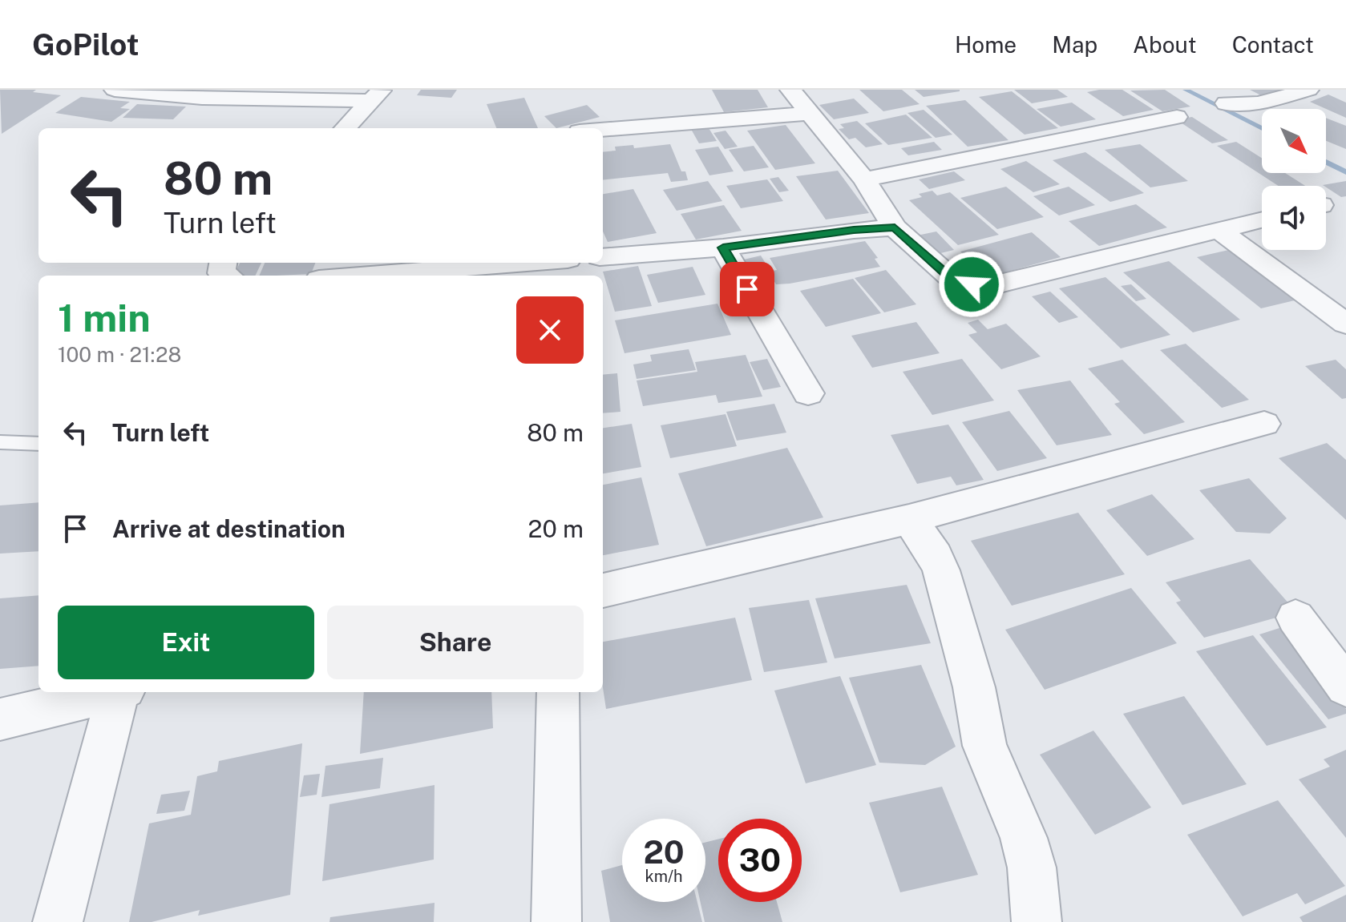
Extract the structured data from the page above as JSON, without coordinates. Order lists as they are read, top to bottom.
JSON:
{
  "north": "bottom right",
  "page": {
    "header": "GoPilot",
    "nav": [
      "Home",
      "Map",
      "About",
      "Contact"
    ],
    "turn": ["80 m", "Turn left"],
    "heading": ["1 min", "100 m · 21:28"],
    "list": [
      {
        "name": "Turn left",
        "value": "80 m"
      },
      {
        "name": "Arrive at destination",
        "value": "20 m"
      }
    ],
    "buttons": ["Exit", "Share"],
    "speed": "20 km/h",
    "limit": "30"
  }
}
